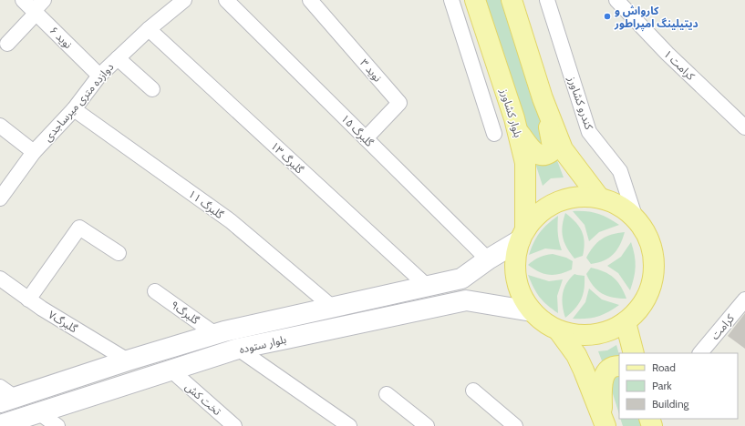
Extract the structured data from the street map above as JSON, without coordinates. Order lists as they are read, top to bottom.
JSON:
{
  "streets": {
    "main road": ["بلوار کشاورز", "بلوار ستوده"],
    "street": [
      "نوید ۶",
      "کرامت ۱",
      "نوید ۳",
      "دوازده متری میرساجدی",
      "کندرو کشاورز",
      "گلبرگ ۱۵",
      "گلبرگ ۱۳",
      "گلبرگ ۱۱",
      "گلبرگ۹",
      "گلبرگ۷",
      "کرامت",
      "تخت کش"
    ]
  },
  "crossings": [
    ["نوید ۶", "دوازده متری میرساجدی"],
    ["نوید ۳", "گلبرگ ۱۵"],
    ["دوازده متری میرساجدی", "گلبرگ ۱۳"],
    ["دوازده متری میرساجدی", "گلبرگ ۱۱"],
    ["بلوار کشاورز", "بلوار ستوده"],
    ["گلبرگ ۱۵", "بلوار ستوده"],
    ["گلبرگ ۱۳", "بلوار ستوده"],
    ["گلبرگ ۱۱", "بلوار ستوده"],
    ["گلبرگ۹", "بلوار ستوده"],
    ["گلبرگ۷", "بلوار ستوده"],
    ["بلوار ستوده", "تخت کش"]
  ],
  "places": ["کارواش و دیتیلینگ امپراطور"],
  "legend": ["Road", "Park", "Building"]
}
